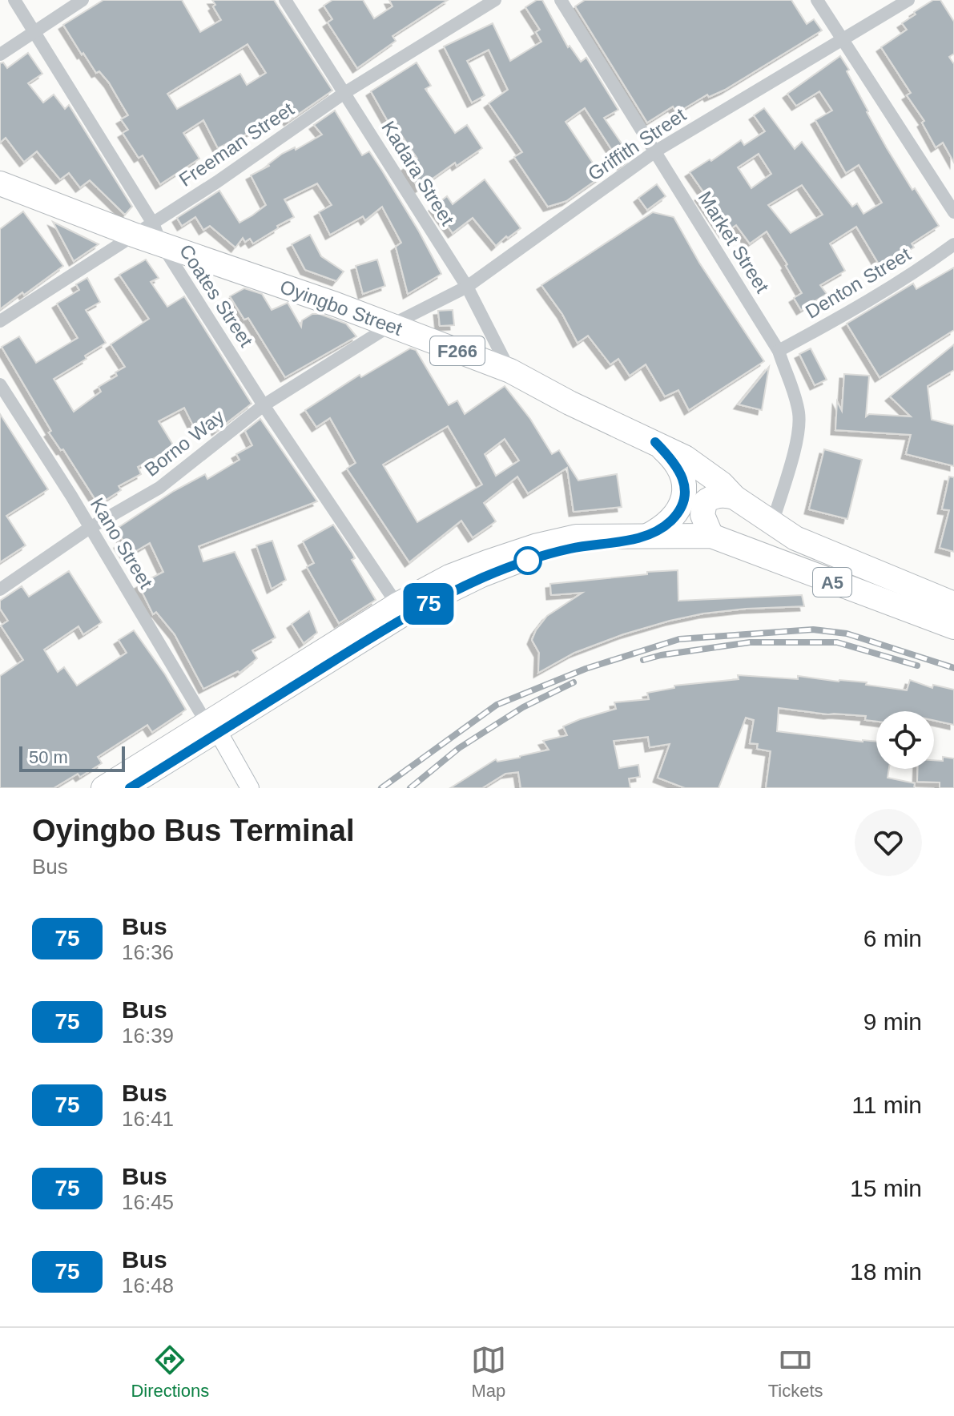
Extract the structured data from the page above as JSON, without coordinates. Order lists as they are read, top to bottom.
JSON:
{
  "streets": {
    "highway": ["Oyingbo Street", "F266", "A5"],
    "street": [
      "Freeman Street",
      "Griffith Street",
      "Kadara Street",
      "Market Street",
      "Denton Street",
      "Coates Street",
      "Borno Way",
      "Kano Street"
    ]
  },
  "crossings": [
    ["Freeman Street", "Kadara Street"],
    ["Freeman Street", "Coates Street"],
    ["Freeman Street", "Oyingbo Street"],
    ["Griffith Street", "Kadara Street"],
    ["Griffith Street", "Market Street"],
    ["Griffith Street", "Oyingbo Street"],
    ["Griffith Street", "Borno Way"],
    ["Kadara Street", "Oyingbo Street"],
    ["Market Street", "Denton Street"],
    ["Market Street", "A5"],
    ["Coates Street", "Oyingbo Street"],
    ["Coates Street", "Borno Way"],
    ["Coates Street", "A5"],
    ["Oyingbo Street", "F266"],
    ["Oyingbo Street", "Borno Way"],
    ["Oyingbo Street", "A5"],
    ["F266", "A5"],
    ["Borno Way", "Kano Street"],
    ["Kano Street", "A5"]
  ],
  "lines": ["bus line 75"],
  "scale_bar": "50 m",
  "page": {
    "on_map": "75",
    "scale": "50 m",
    "heading": ["Oyingbo Bus Terminal", "Bus"],
    "list": [
      {
        "mark": "75",
        "name": "Bus",
        "note": "16:36",
        "value": "6 min"
      },
      {
        "mark": "75",
        "name": "Bus",
        "note": "16:39",
        "value": "9 min"
      },
      {
        "mark": "75",
        "name": "Bus",
        "note": "16:41",
        "value": "11 min"
      },
      {
        "mark": "75",
        "name": "Bus",
        "note": "16:45",
        "value": "15 min"
      },
      {
        "mark": "75",
        "name": "Bus",
        "note": "16:48",
        "value": "18 min"
      }
    ],
    "tabs": ["Directions", "Map", "Tickets"]
  }
}
